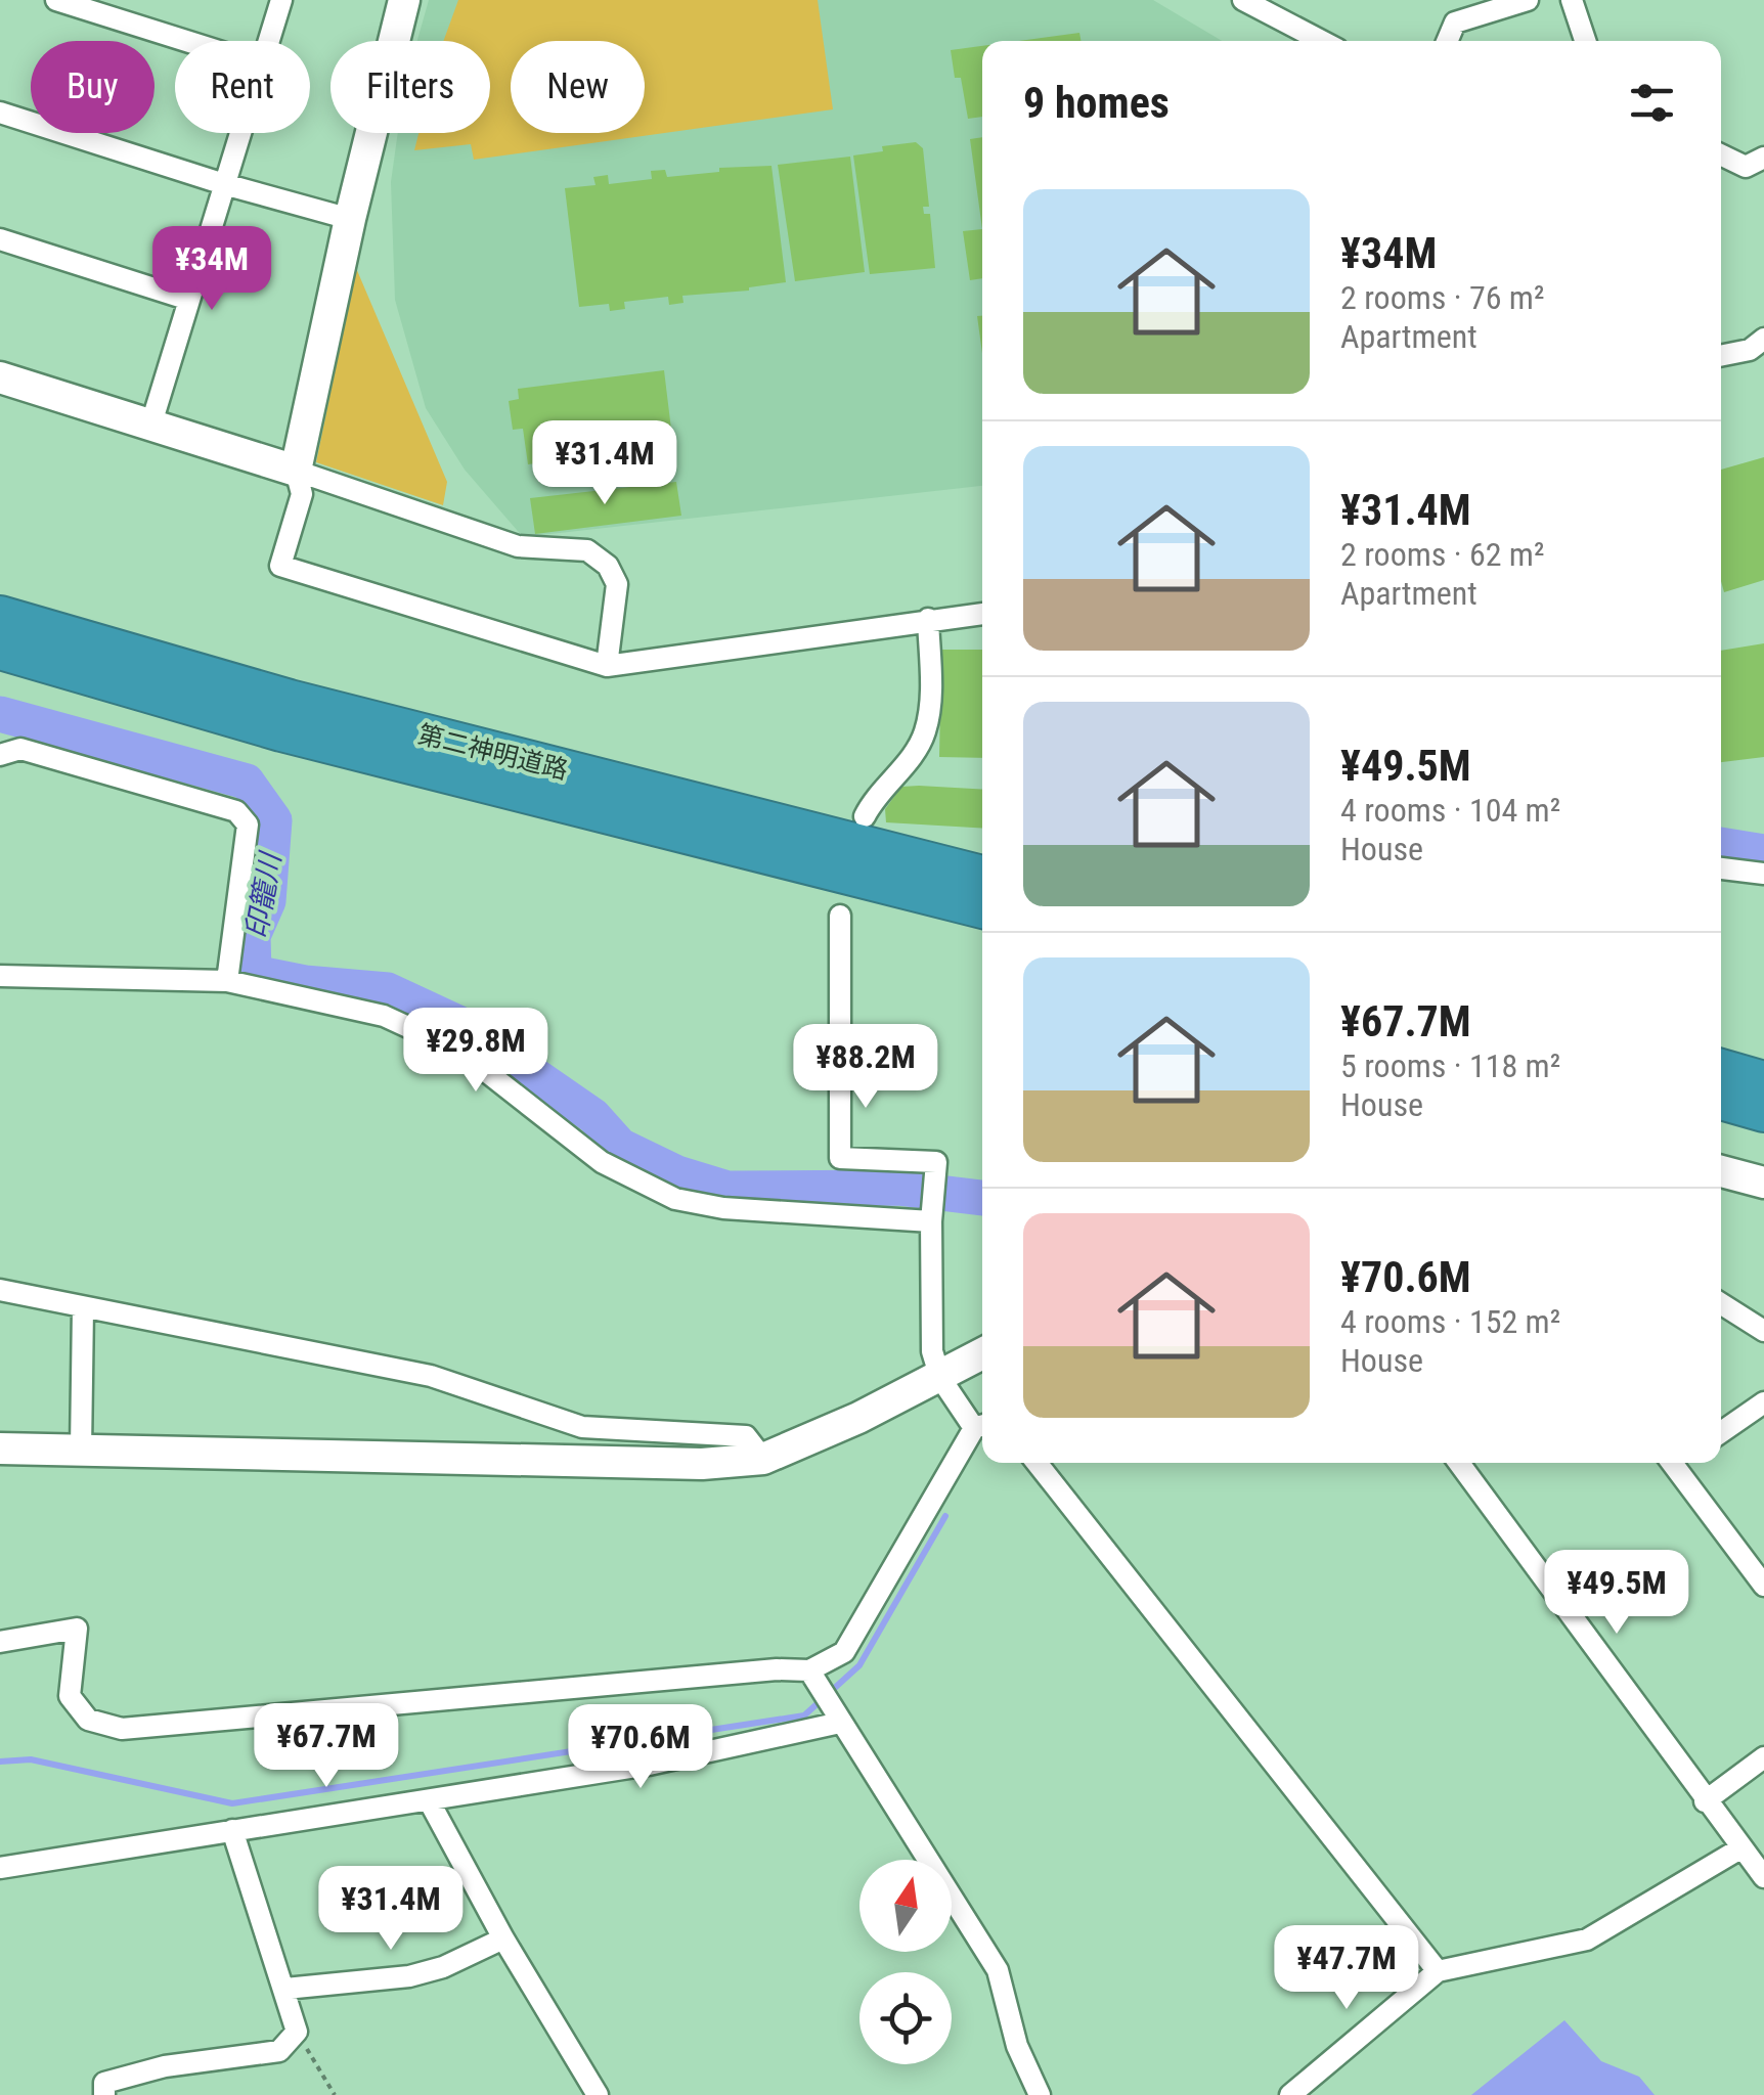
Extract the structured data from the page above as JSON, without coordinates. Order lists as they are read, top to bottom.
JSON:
{
  "streets": {
    "highway": ["第二神明道路"]
  },
  "water": ["印籠川"],
  "north": "top",
  "page": {
    "chip": [
      "Buy",
      "Rent",
      "Filters",
      "New"
    ],
    "heading": "9 homes",
    "list": [
      {
        "name": "¥34M",
        "note": "2 rooms · 76 m² · Apartment"
      },
      {
        "name": "¥31.4M",
        "note": "2 rooms · 62 m² · Apartment"
      },
      {
        "name": "¥49.5M",
        "note": "4 rooms · 104 m² · House"
      },
      {
        "name": "¥67.7M",
        "note": "5 rooms · 118 m² · House"
      },
      {
        "name": "¥70.6M",
        "note": "4 rooms · 152 m² · House"
      }
    ],
    "price": [
      "¥34M",
      "¥31.4M",
      "¥29.8M",
      "¥88.2M",
      "¥49.5M",
      "¥67.7M",
      "¥70.6M",
      "¥31.4M",
      "¥47.7M"
    ]
  }
}
